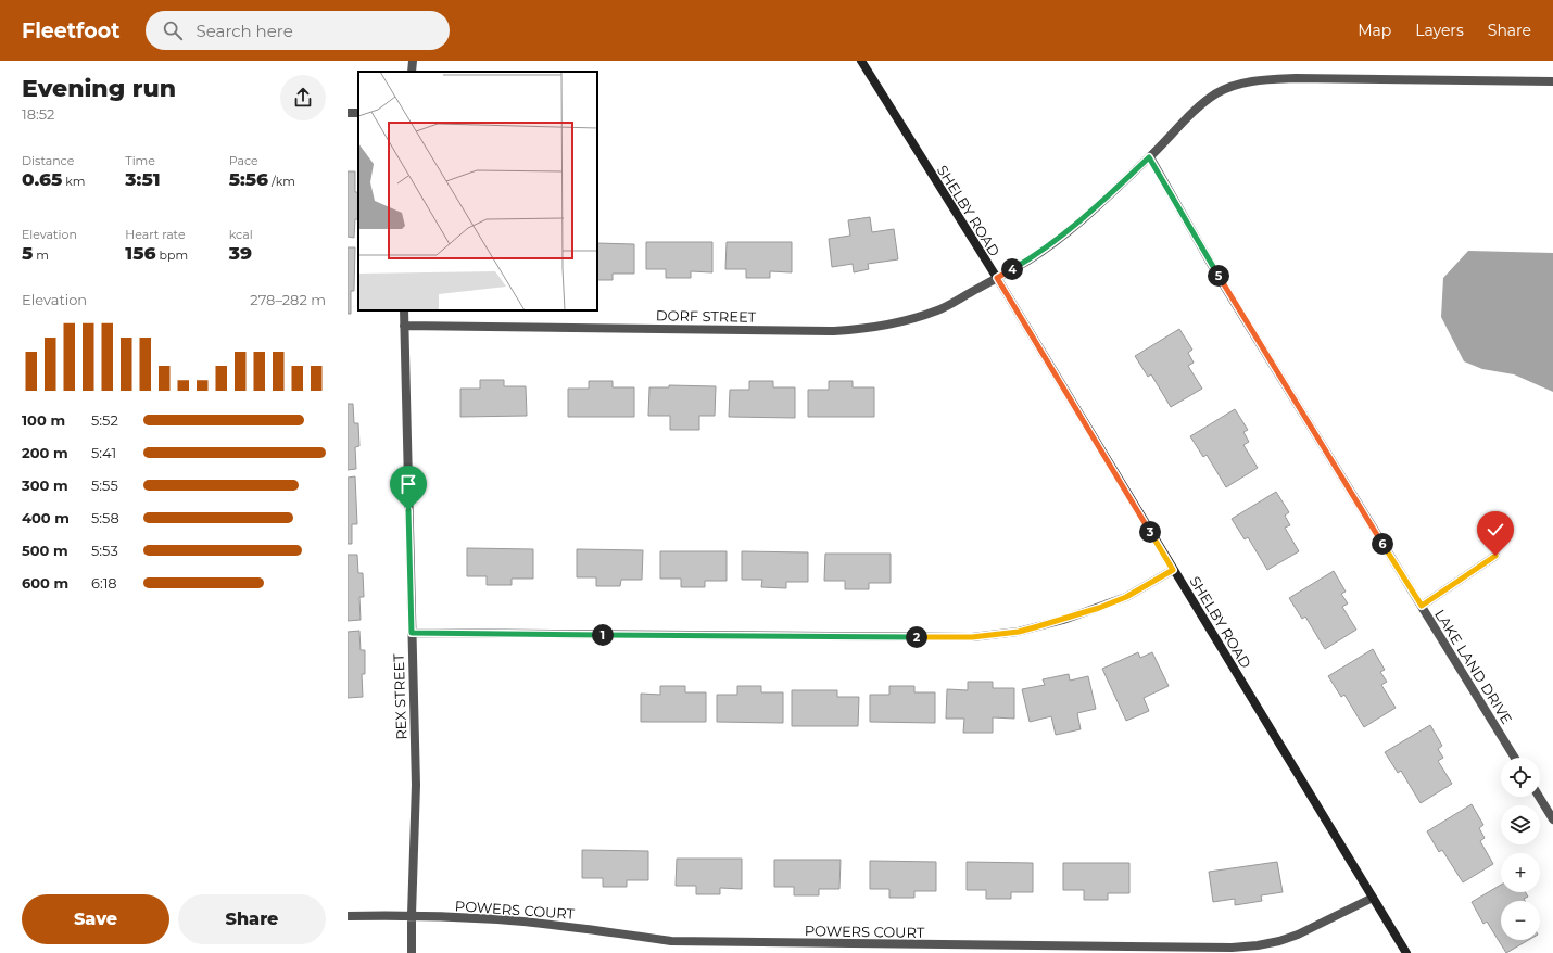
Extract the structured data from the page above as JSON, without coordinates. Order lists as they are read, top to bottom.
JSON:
{
  "streets": {
    "street": [
      "SHELBY ROAD",
      "DORF STREET",
      "LAKE LAND DRIVE",
      "REX STREET",
      "POWERS COURT"
    ]
  },
  "crossings": [
    ["SHELBY ROAD", "DORF STREET"],
    ["SHELBY ROAD", "POWERS COURT"],
    ["DORF STREET", "LAKE LAND DRIVE"],
    ["DORF STREET", "REX STREET"],
    ["REX STREET", "POWERS COURT"]
  ],
  "page": {
    "header": "Fleetfoot",
    "search": "Search here",
    "nav": ["Map", "Layers", "Share"],
    "heading": ["Evening run", "18:52"],
    "stats": [
      ["Distance", "0.65 km"],
      ["Time", "3:51"],
      ["Pace", "5:56 /km"],
      ["Elevation", "5 m"],
      ["Heart rate", "156 bpm"],
      ["kcal", "39"]
    ],
    "pins": [
      "4",
      "5",
      "3",
      "6",
      "1",
      "2"
    ],
    "chart": ["Elevation", "278–282 m"],
    "list": [
      {
        "name": "100 m",
        "note": "5:52"
      },
      {
        "name": "200 m",
        "note": "5:41"
      },
      {
        "name": "300 m",
        "note": "5:55"
      },
      {
        "name": "400 m",
        "note": "5:58"
      },
      {
        "name": "500 m",
        "note": "5:53"
      },
      {
        "name": "600 m",
        "note": "6:18"
      }
    ],
    "map_buttons": ["+", "−"],
    "buttons": ["Save", "Share"]
  }
}
